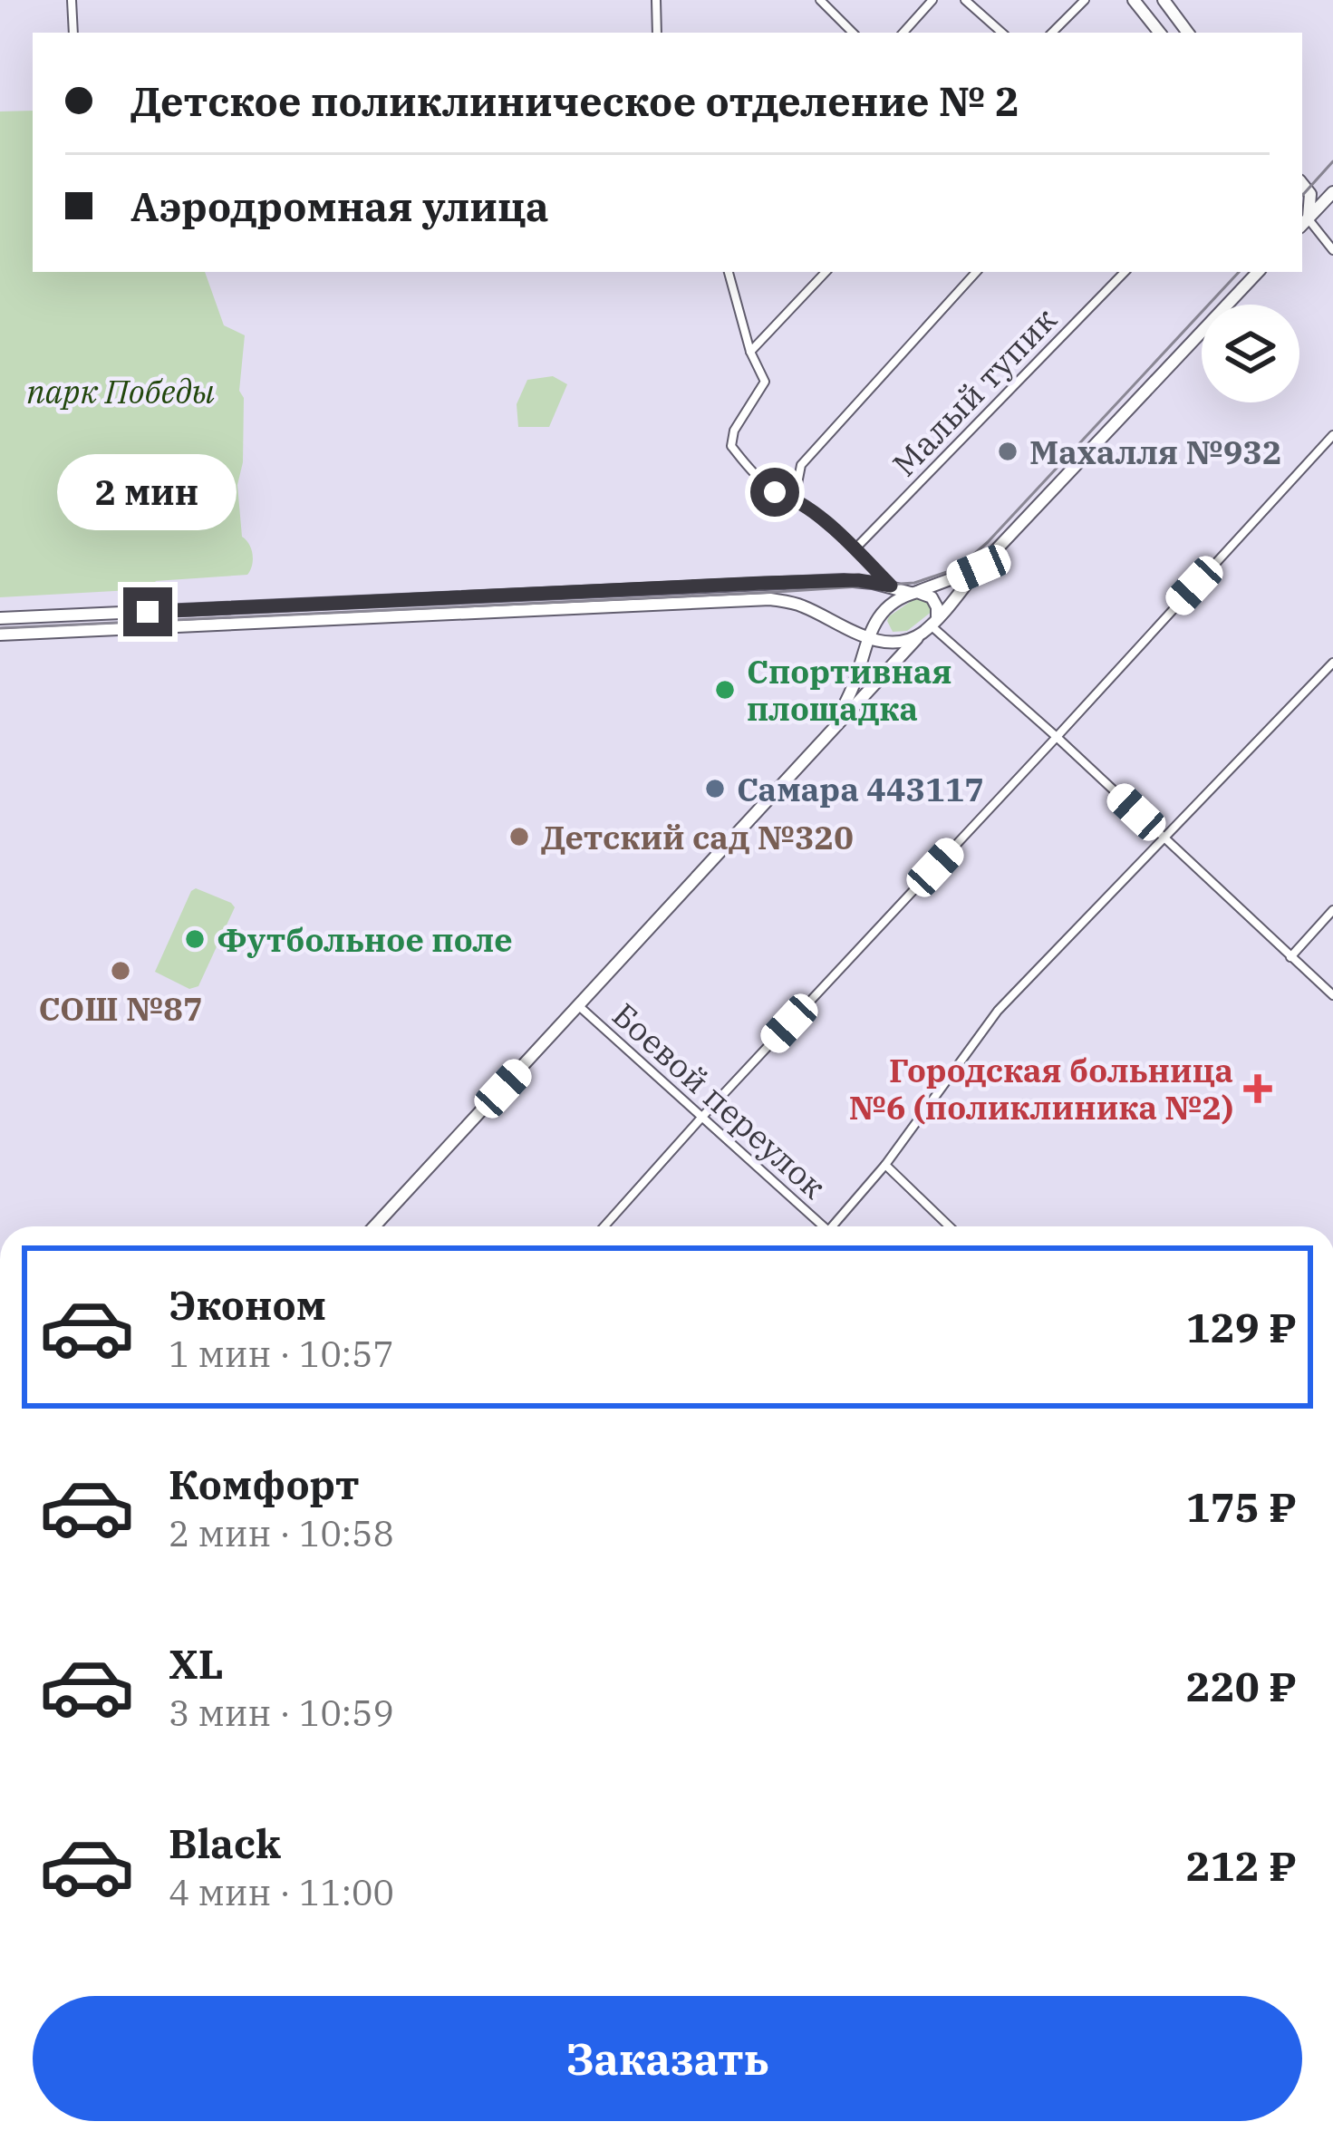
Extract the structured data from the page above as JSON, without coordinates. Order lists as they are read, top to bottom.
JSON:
{
  "streets": {
    "street": ["Малый тупик", "Боевой переулок"]
  },
  "parks": ["парк Победы"],
  "places": {
    "other": [
      "Махалля №932",
      "Спортивная площадка",
      "Самара 443117",
      "Детский сад №320",
      "Футбольное поле",
      "СОШ №87"
    ],
    "health": ["Городская больница №6 (поликлиника №2)"]
  },
  "page": {
    "banner": ["Детское поликлиническое отделение № 2", "Аэродромная улица"],
    "bubble": "2 мин",
    "list": [
      {
        "name": "Эконом",
        "note": "1 мин · 10:57",
        "value": "129 ₽"
      },
      {
        "name": "Комфорт",
        "note": "2 мин · 10:58",
        "value": "175 ₽"
      },
      {
        "name": "XL",
        "note": "3 мин · 10:59",
        "value": "220 ₽"
      },
      {
        "name": "Black",
        "note": "4 мин · 11:00",
        "value": "212 ₽"
      }
    ],
    "buttons": "Заказать"
  }
}
